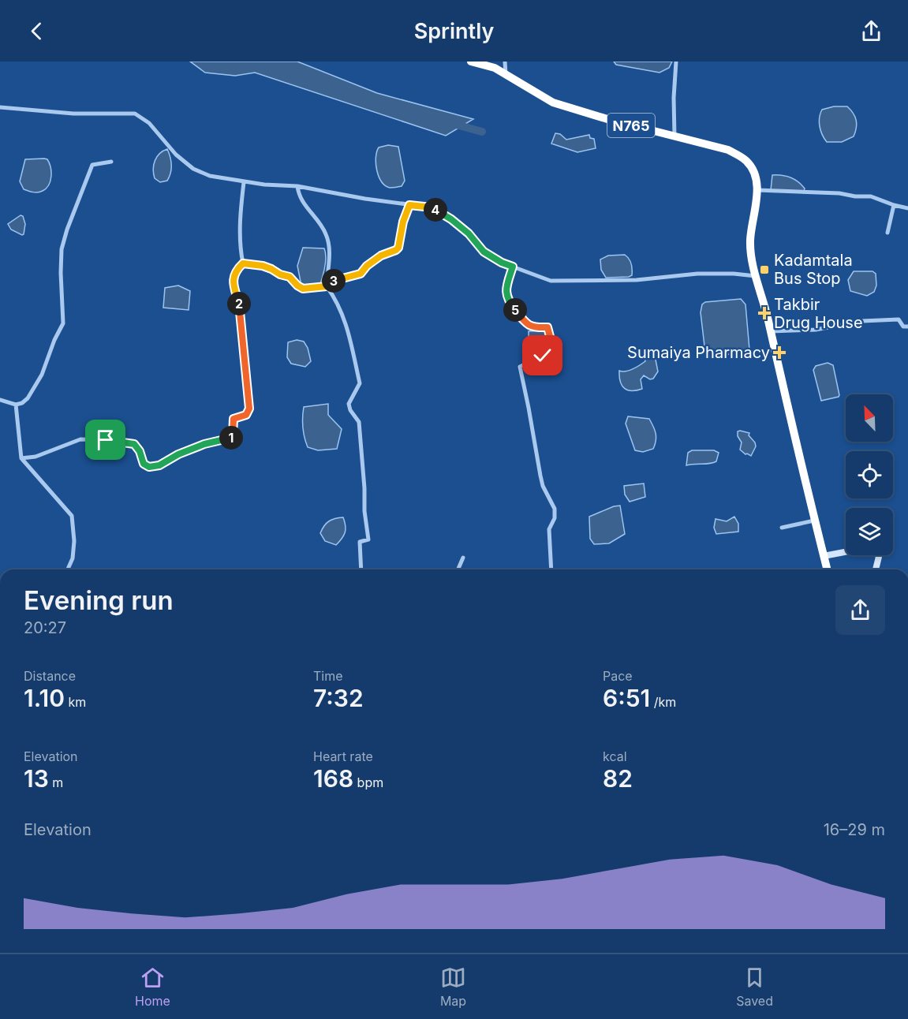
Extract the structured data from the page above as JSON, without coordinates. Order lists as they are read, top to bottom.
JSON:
{
  "streets": {
    "highway": ["N765"]
  },
  "places": {
    "transit": ["Kadamtala Bus Stop"],
    "health": ["Takbir Drug House", "Sumaiya Pharmacy"]
  },
  "north": "top left",
  "page": {
    "header": "Sprintly",
    "pins": [
      "4",
      "3",
      "2",
      "5",
      "1"
    ],
    "heading": ["Evening run", "20:27"],
    "stats": [
      ["Distance", "1.10 km"],
      ["Time", "7:32"],
      ["Pace", "6:51 /km"],
      ["Elevation", "13 m"],
      ["Heart rate", "168 bpm"],
      ["kcal", "82"]
    ],
    "chart": ["Elevation", "16–29 m"],
    "tabs": ["Home", "Map", "Saved"]
  }
}
